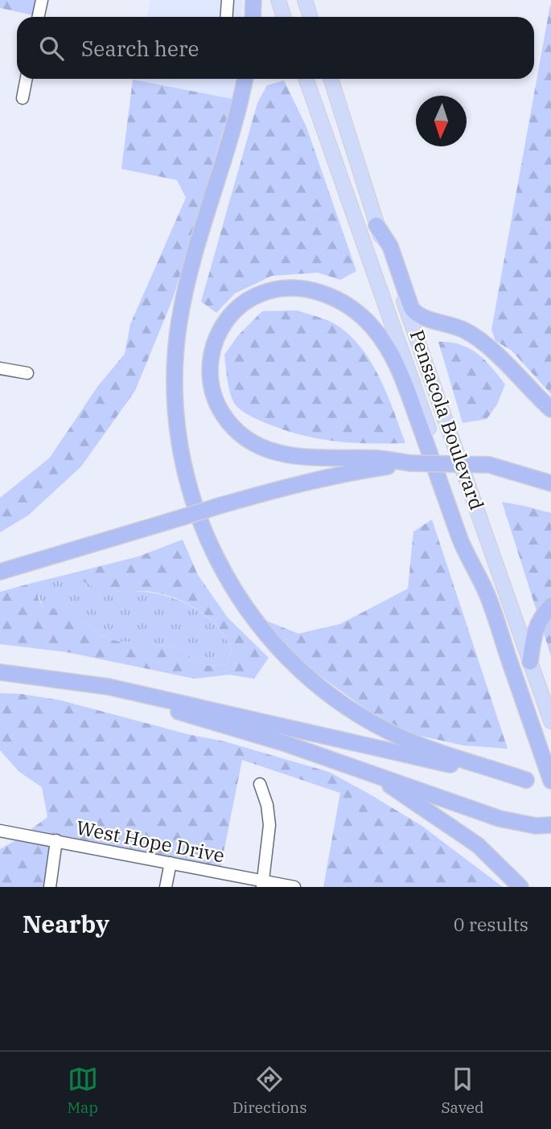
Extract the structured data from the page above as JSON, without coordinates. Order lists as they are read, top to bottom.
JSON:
{
  "streets": {
    "highway": ["Pensacola Boulevard"],
    "street": ["West Hope Drive"]
  },
  "north": "bottom",
  "page": {
    "search": "Search here",
    "heading": ["Nearby", "0 results"],
    "nav": ["Map", "Directions", "Saved"]
  }
}
